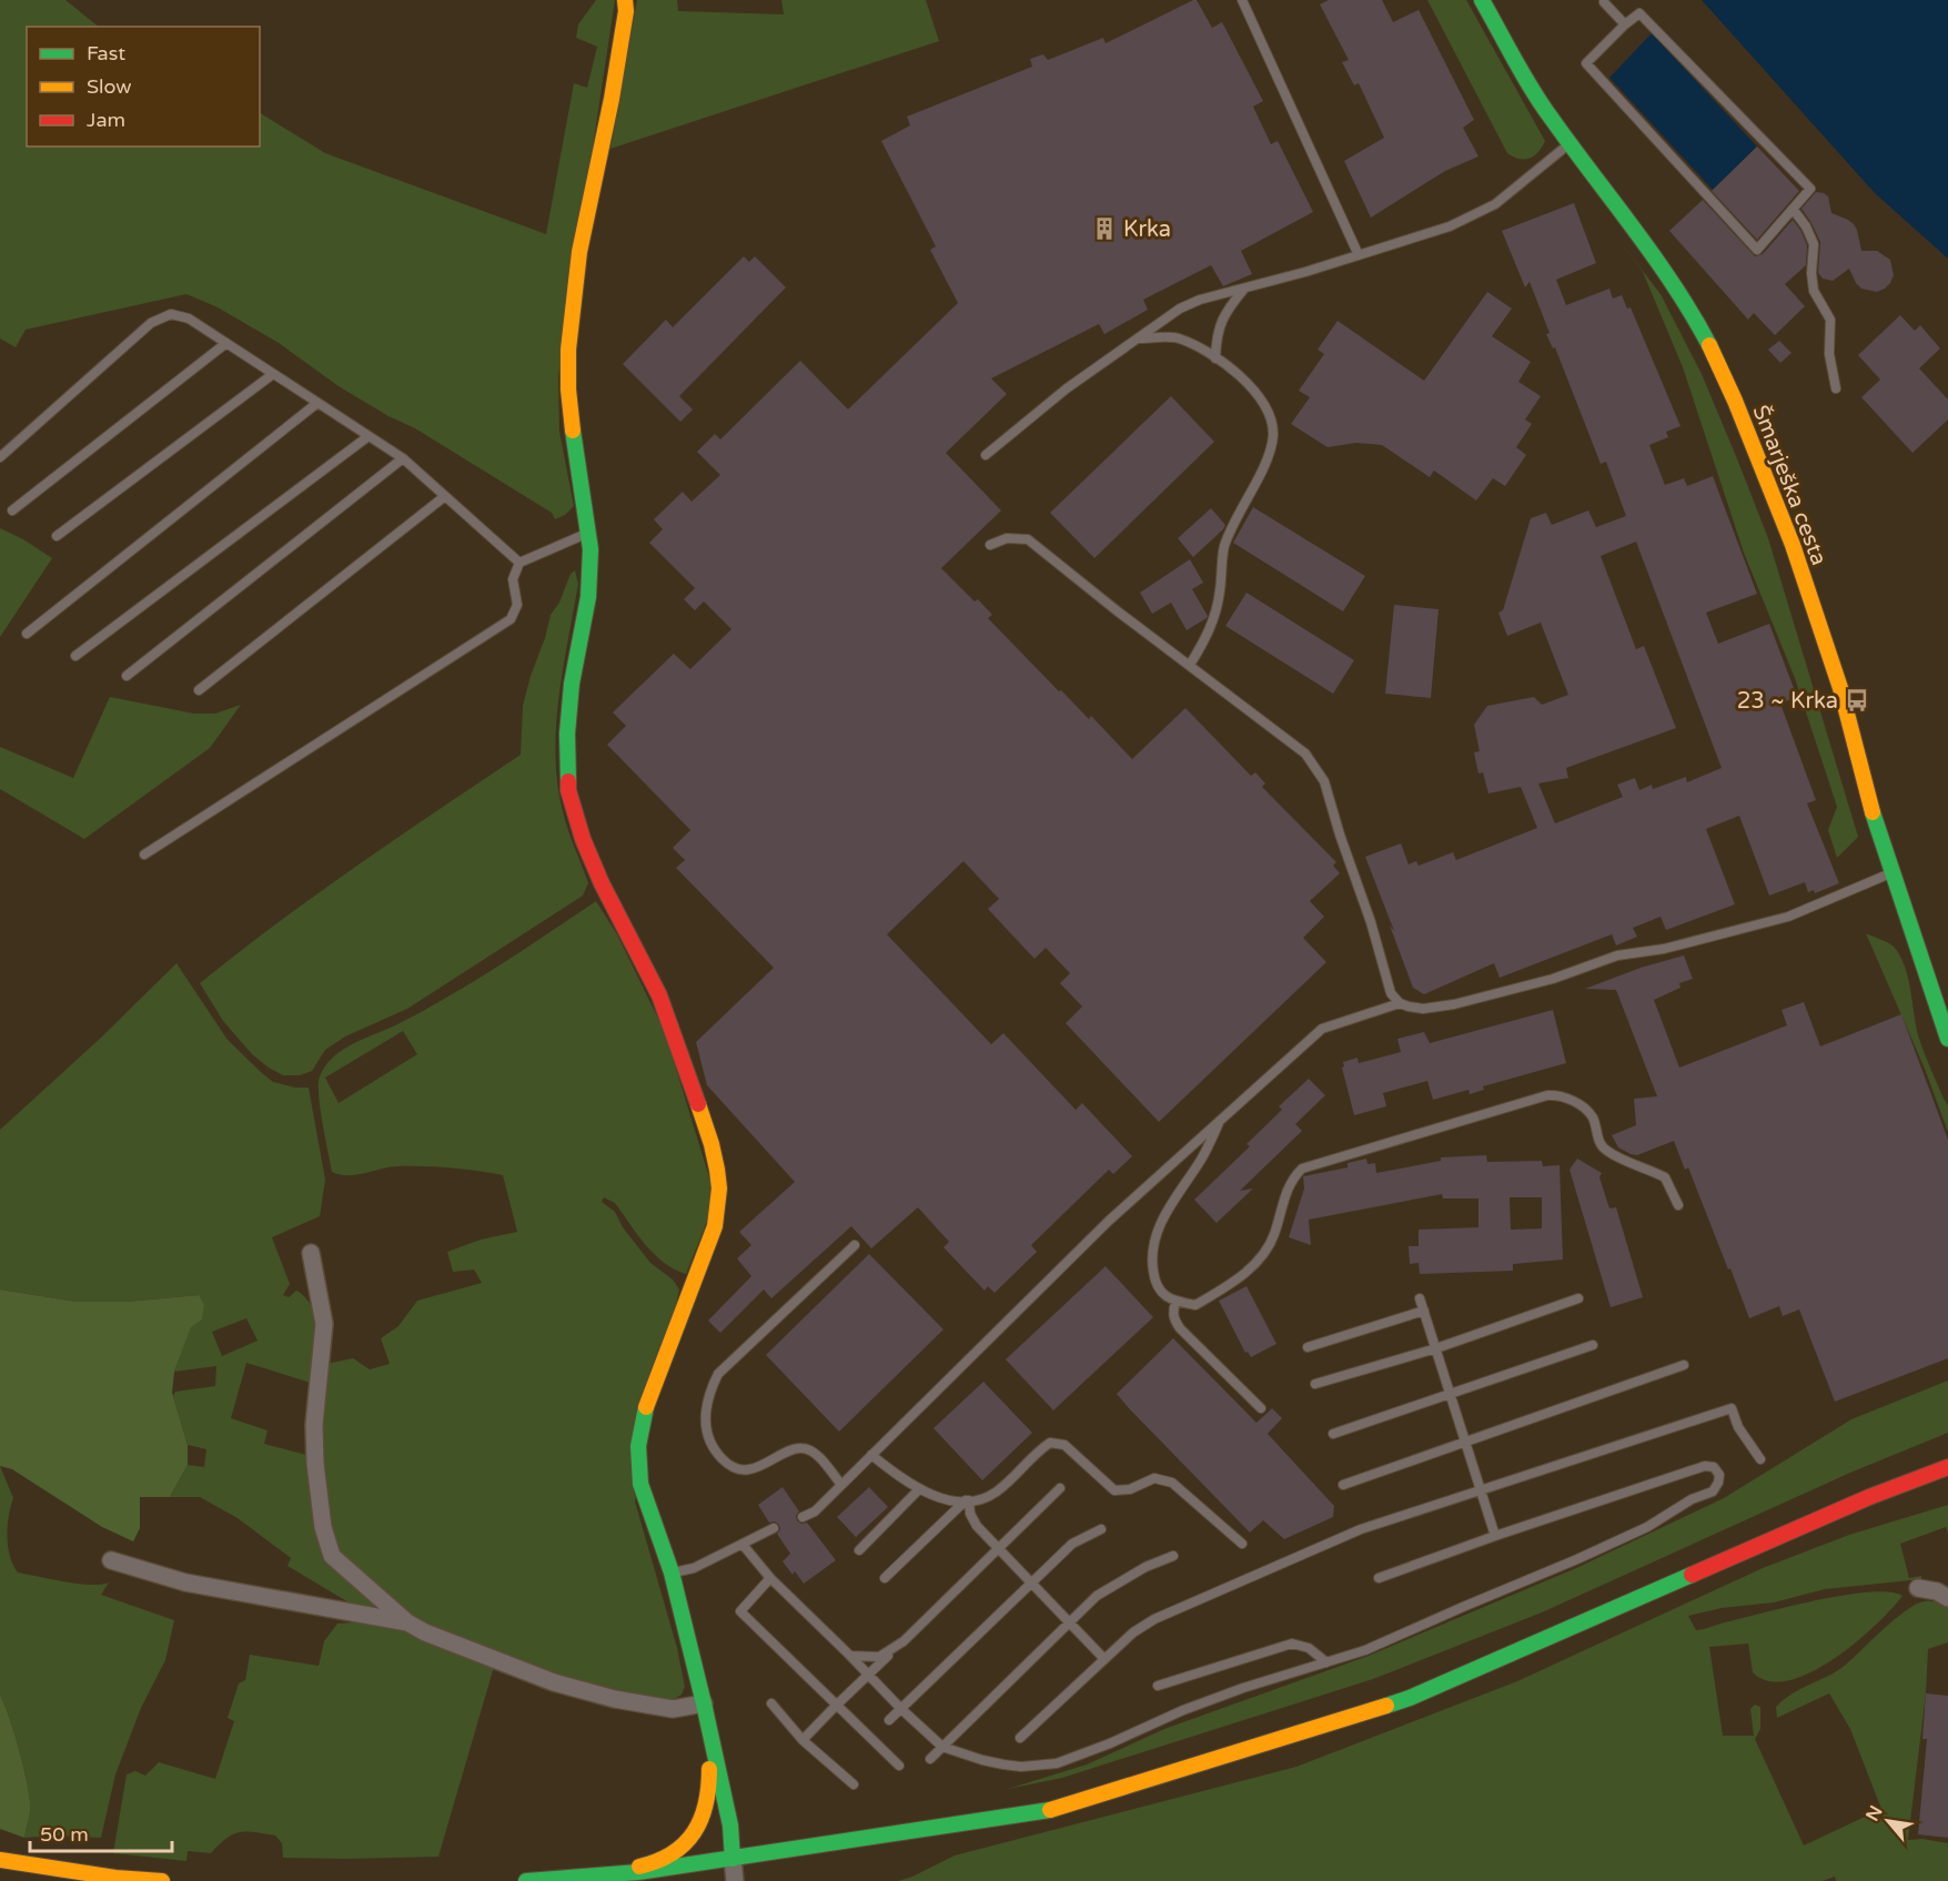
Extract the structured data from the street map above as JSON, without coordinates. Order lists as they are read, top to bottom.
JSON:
{
  "streets": {
    "street": ["Šmarješka cesta"]
  },
  "places": {
    "building": ["Krka"],
    "bus stop": ["23 ~ Krka"]
  },
  "legend": ["Fast", "Slow", "Jam"],
  "scale_bar": "50 m",
  "north": "top left"
}
